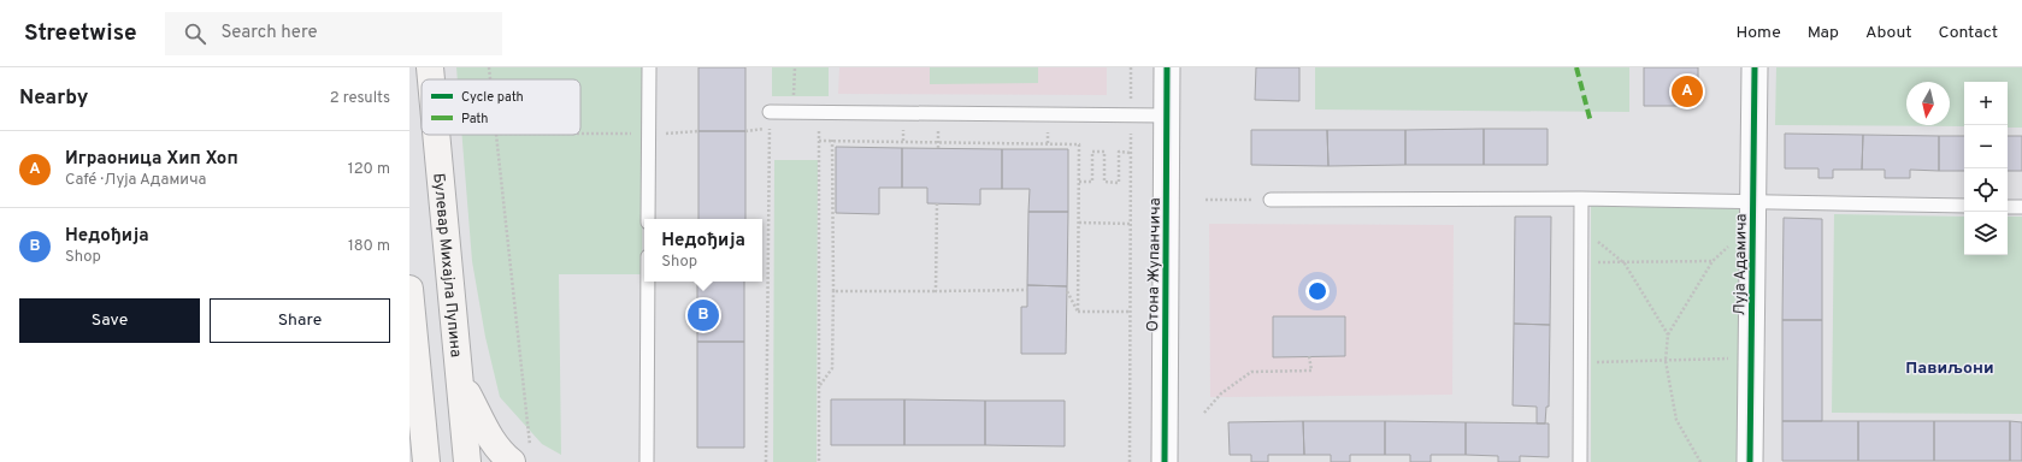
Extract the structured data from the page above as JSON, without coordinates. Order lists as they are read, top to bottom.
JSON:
{
  "streets": {
    "main road": ["Булевар Михајла Пупина"],
    "street": ["Отона Жупанчича", "Луја Адамича"]
  },
  "districts": ["Павиљони"],
  "legend": ["Cycle path", "Path"],
  "north": "bottom",
  "page": {
    "header": "Streetwise",
    "search": "Search here",
    "nav": [
      "Home",
      "Map",
      "About",
      "Contact"
    ],
    "heading": ["Nearby", "2 results"],
    "pins": ["A", "B"],
    "map_buttons": ["+", "−"],
    "list": [
      {
        "mark": "A",
        "name": "Играоница Хип Хоп",
        "note": "Café · Луја Адамича",
        "value": "120 m"
      },
      {
        "mark": "B",
        "name": "Недођија",
        "note": "Shop",
        "value": "180 m"
      }
    ],
    "popup": ["Недођија", "Shop"],
    "buttons": ["Save", "Share"]
  }
}
